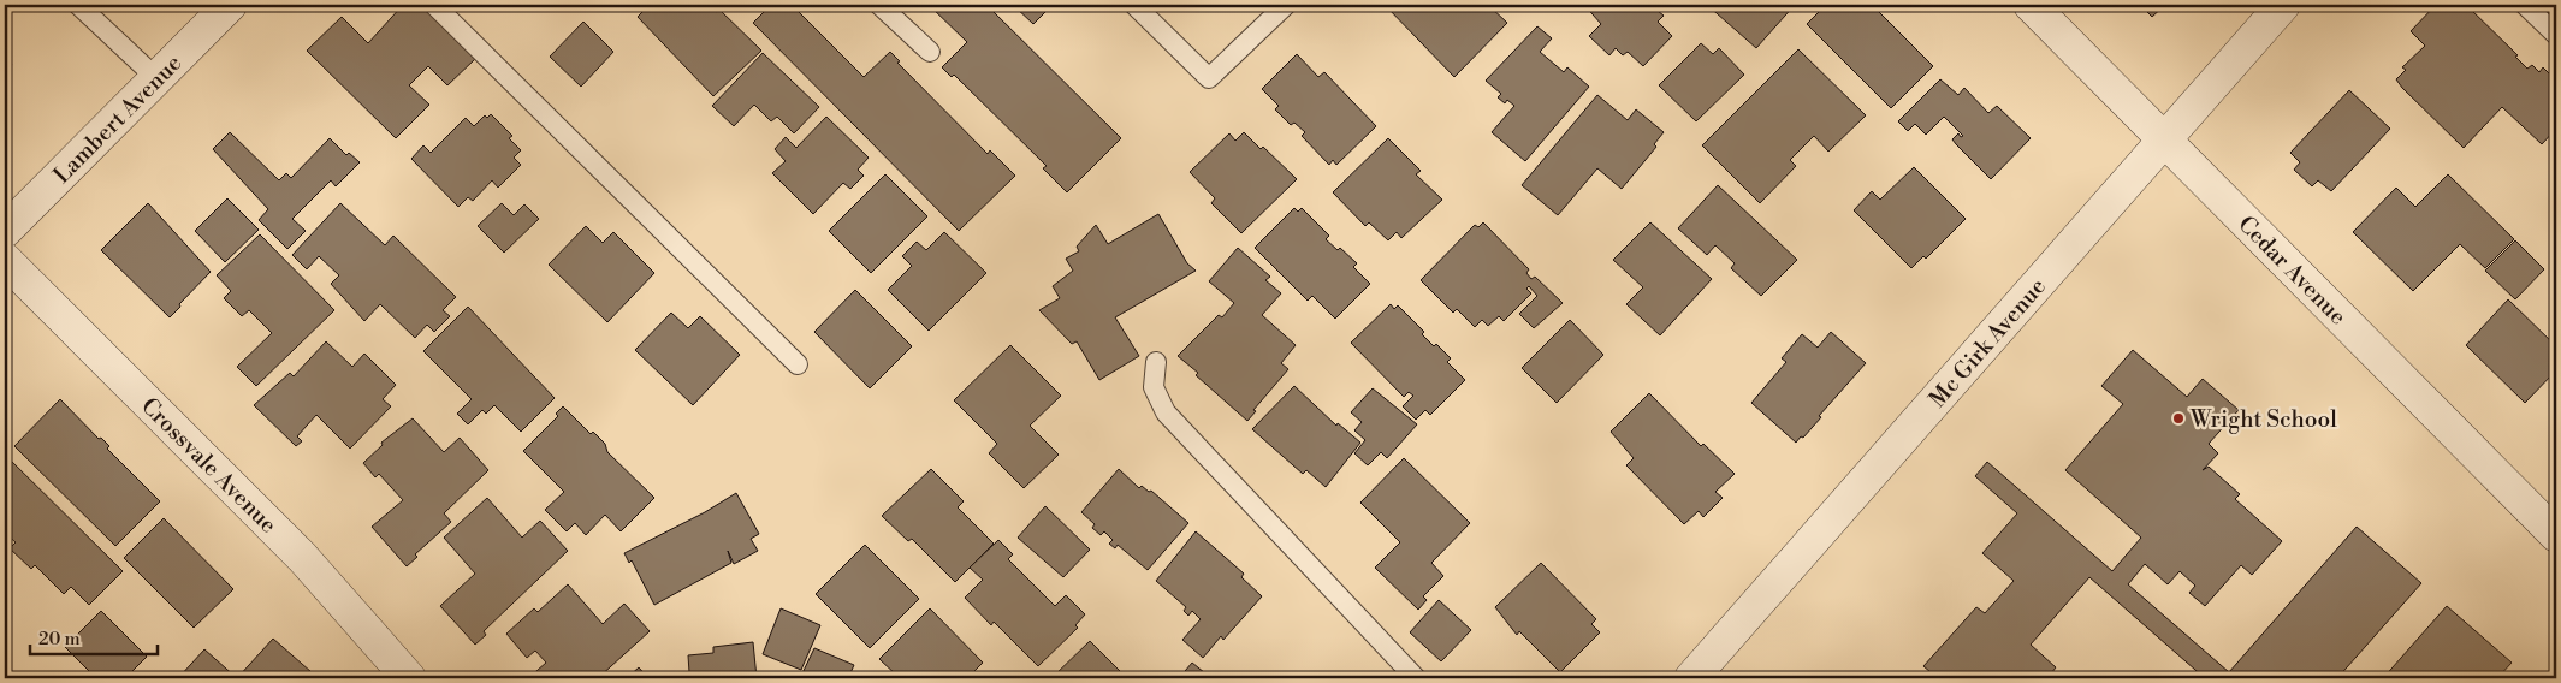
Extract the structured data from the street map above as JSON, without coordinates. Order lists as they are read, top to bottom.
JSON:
{
  "streets": {
    "street": [
      "Lambert Avenue",
      "Cedar Avenue",
      "Mc Girk Avenue",
      "Crossvale Avenue"
    ]
  },
  "crossings": [
    ["Cedar Avenue", "Mc Girk Avenue"]
  ],
  "places": ["Wright School"],
  "scale_bar": "20 m"
}
